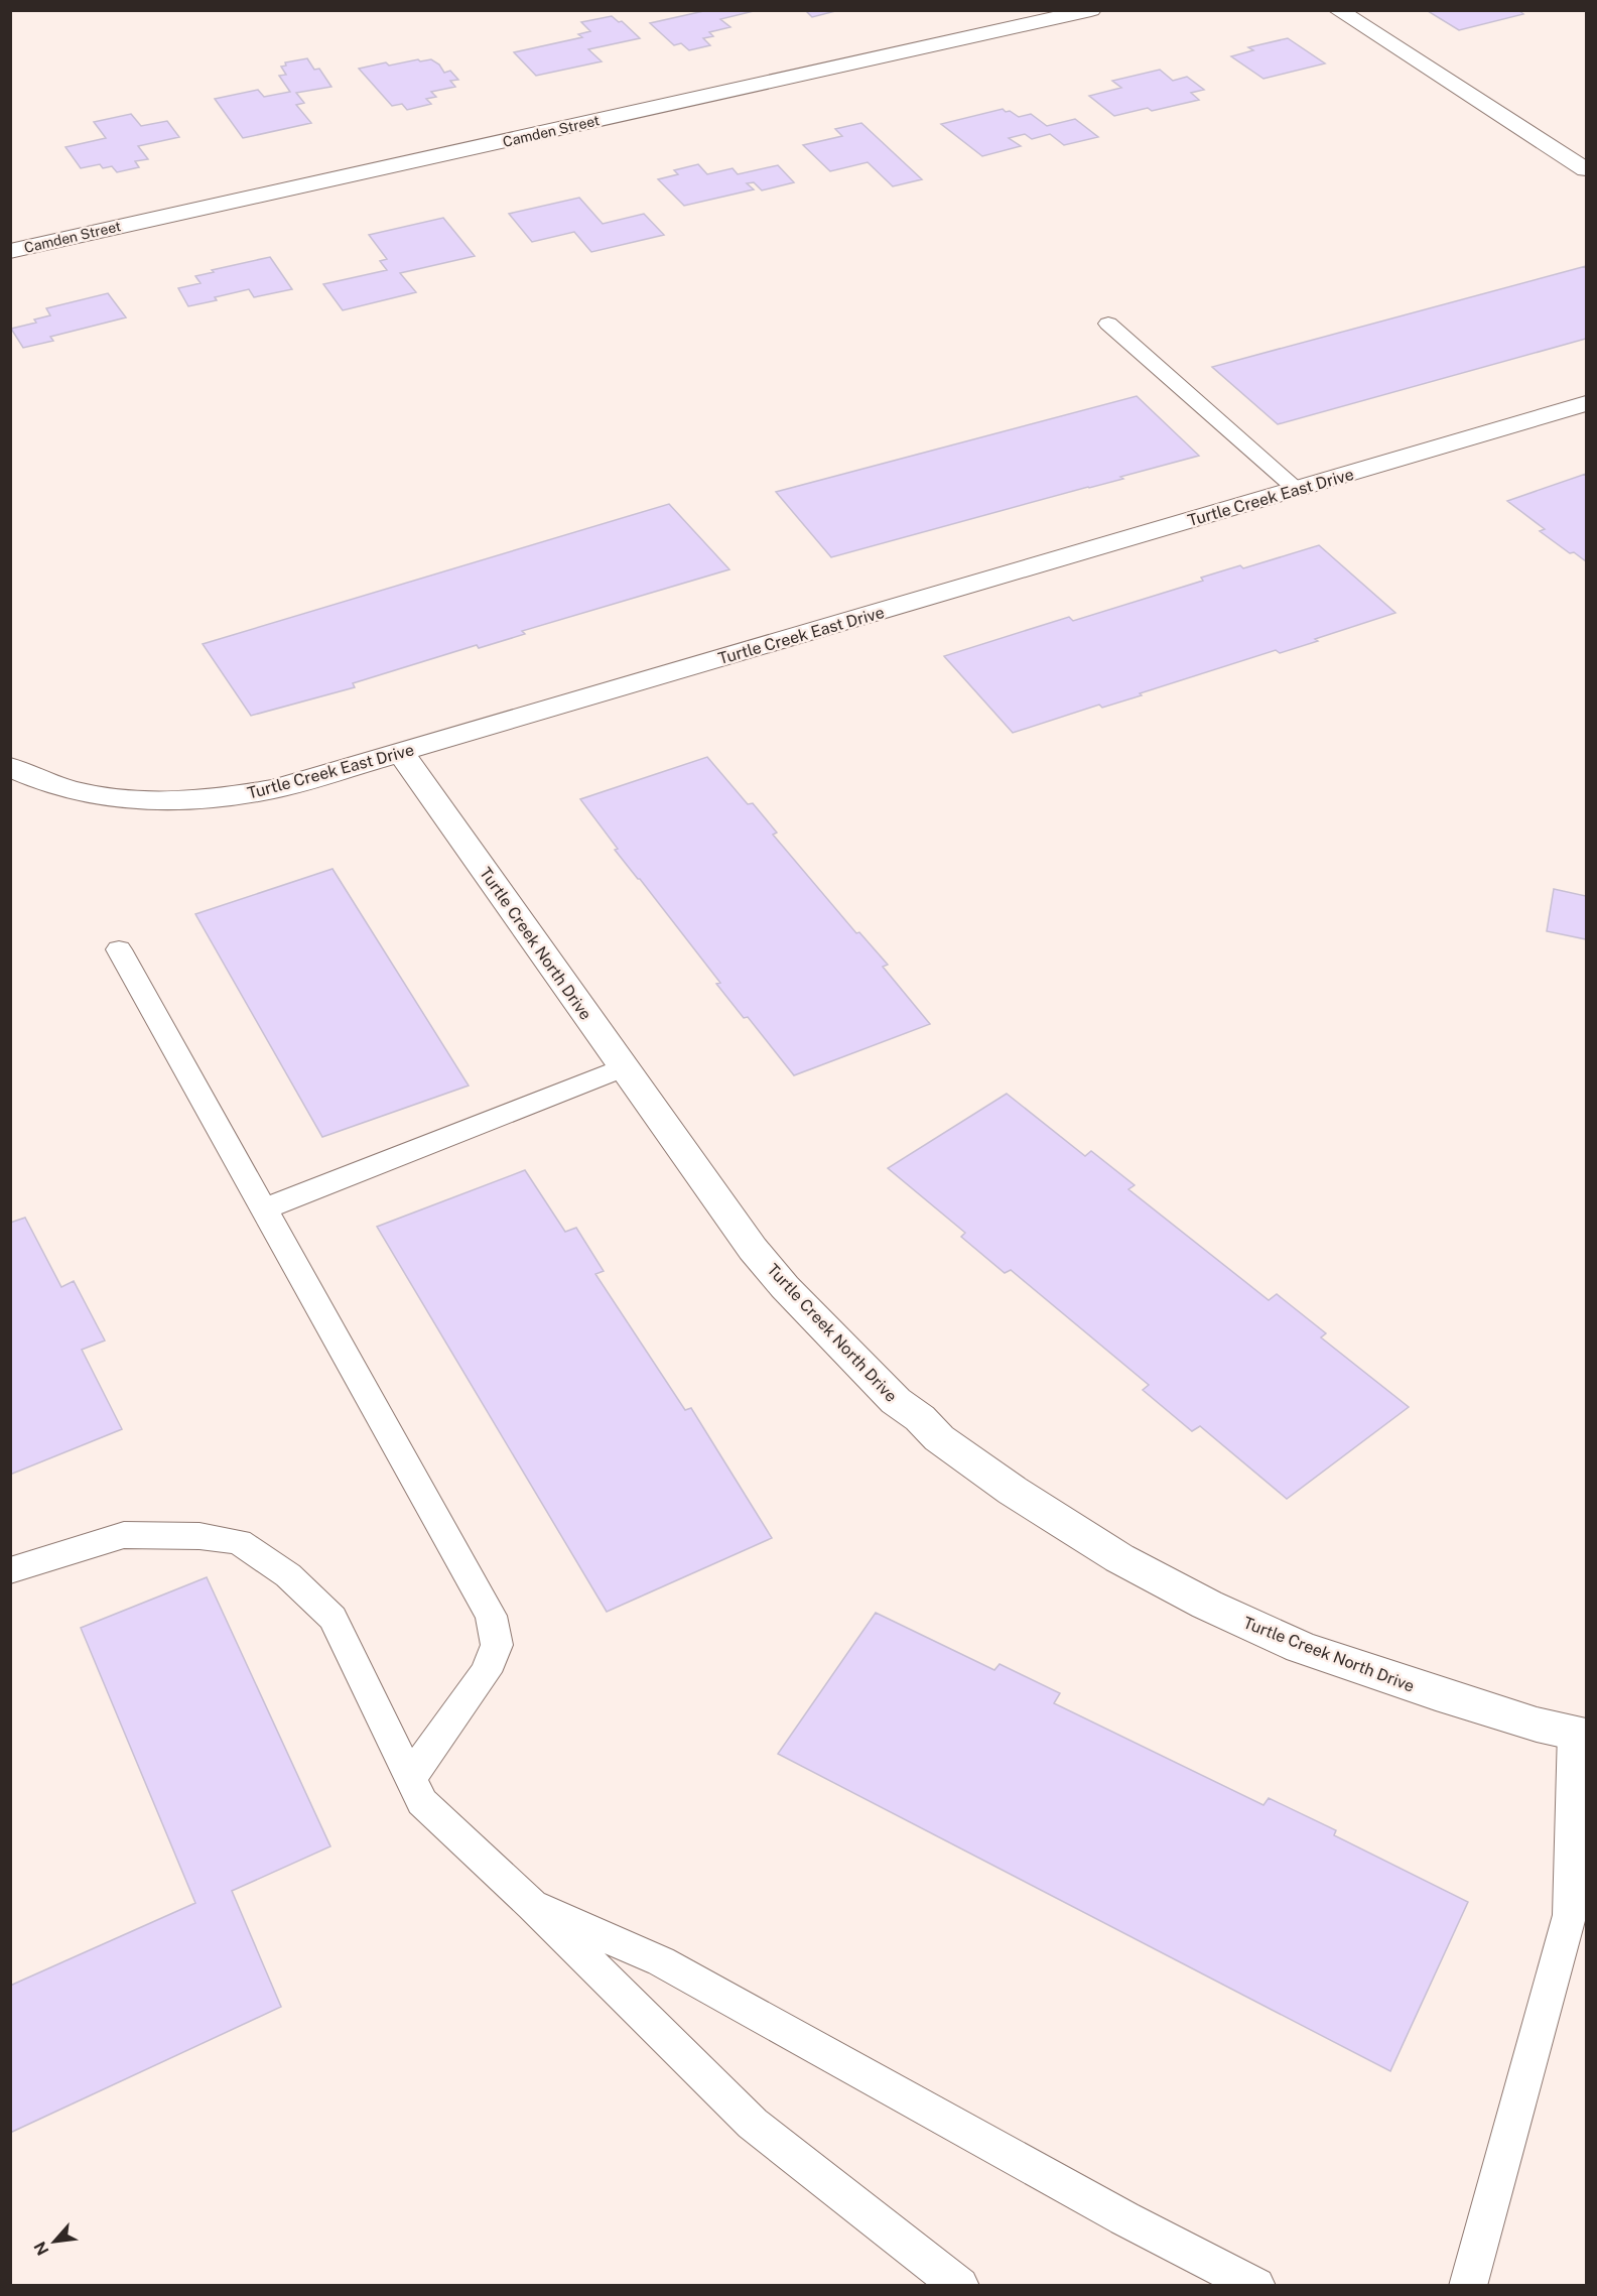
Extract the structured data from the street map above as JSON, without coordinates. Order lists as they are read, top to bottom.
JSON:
{
  "streets": {
    "street": ["Camden Street", "Turtle Creek East Drive", "Turtle Creek North Drive"]
  },
  "crossings": [
    ["Turtle Creek East Drive", "Turtle Creek North Drive"]
  ],
  "north": "bottom left"
}
